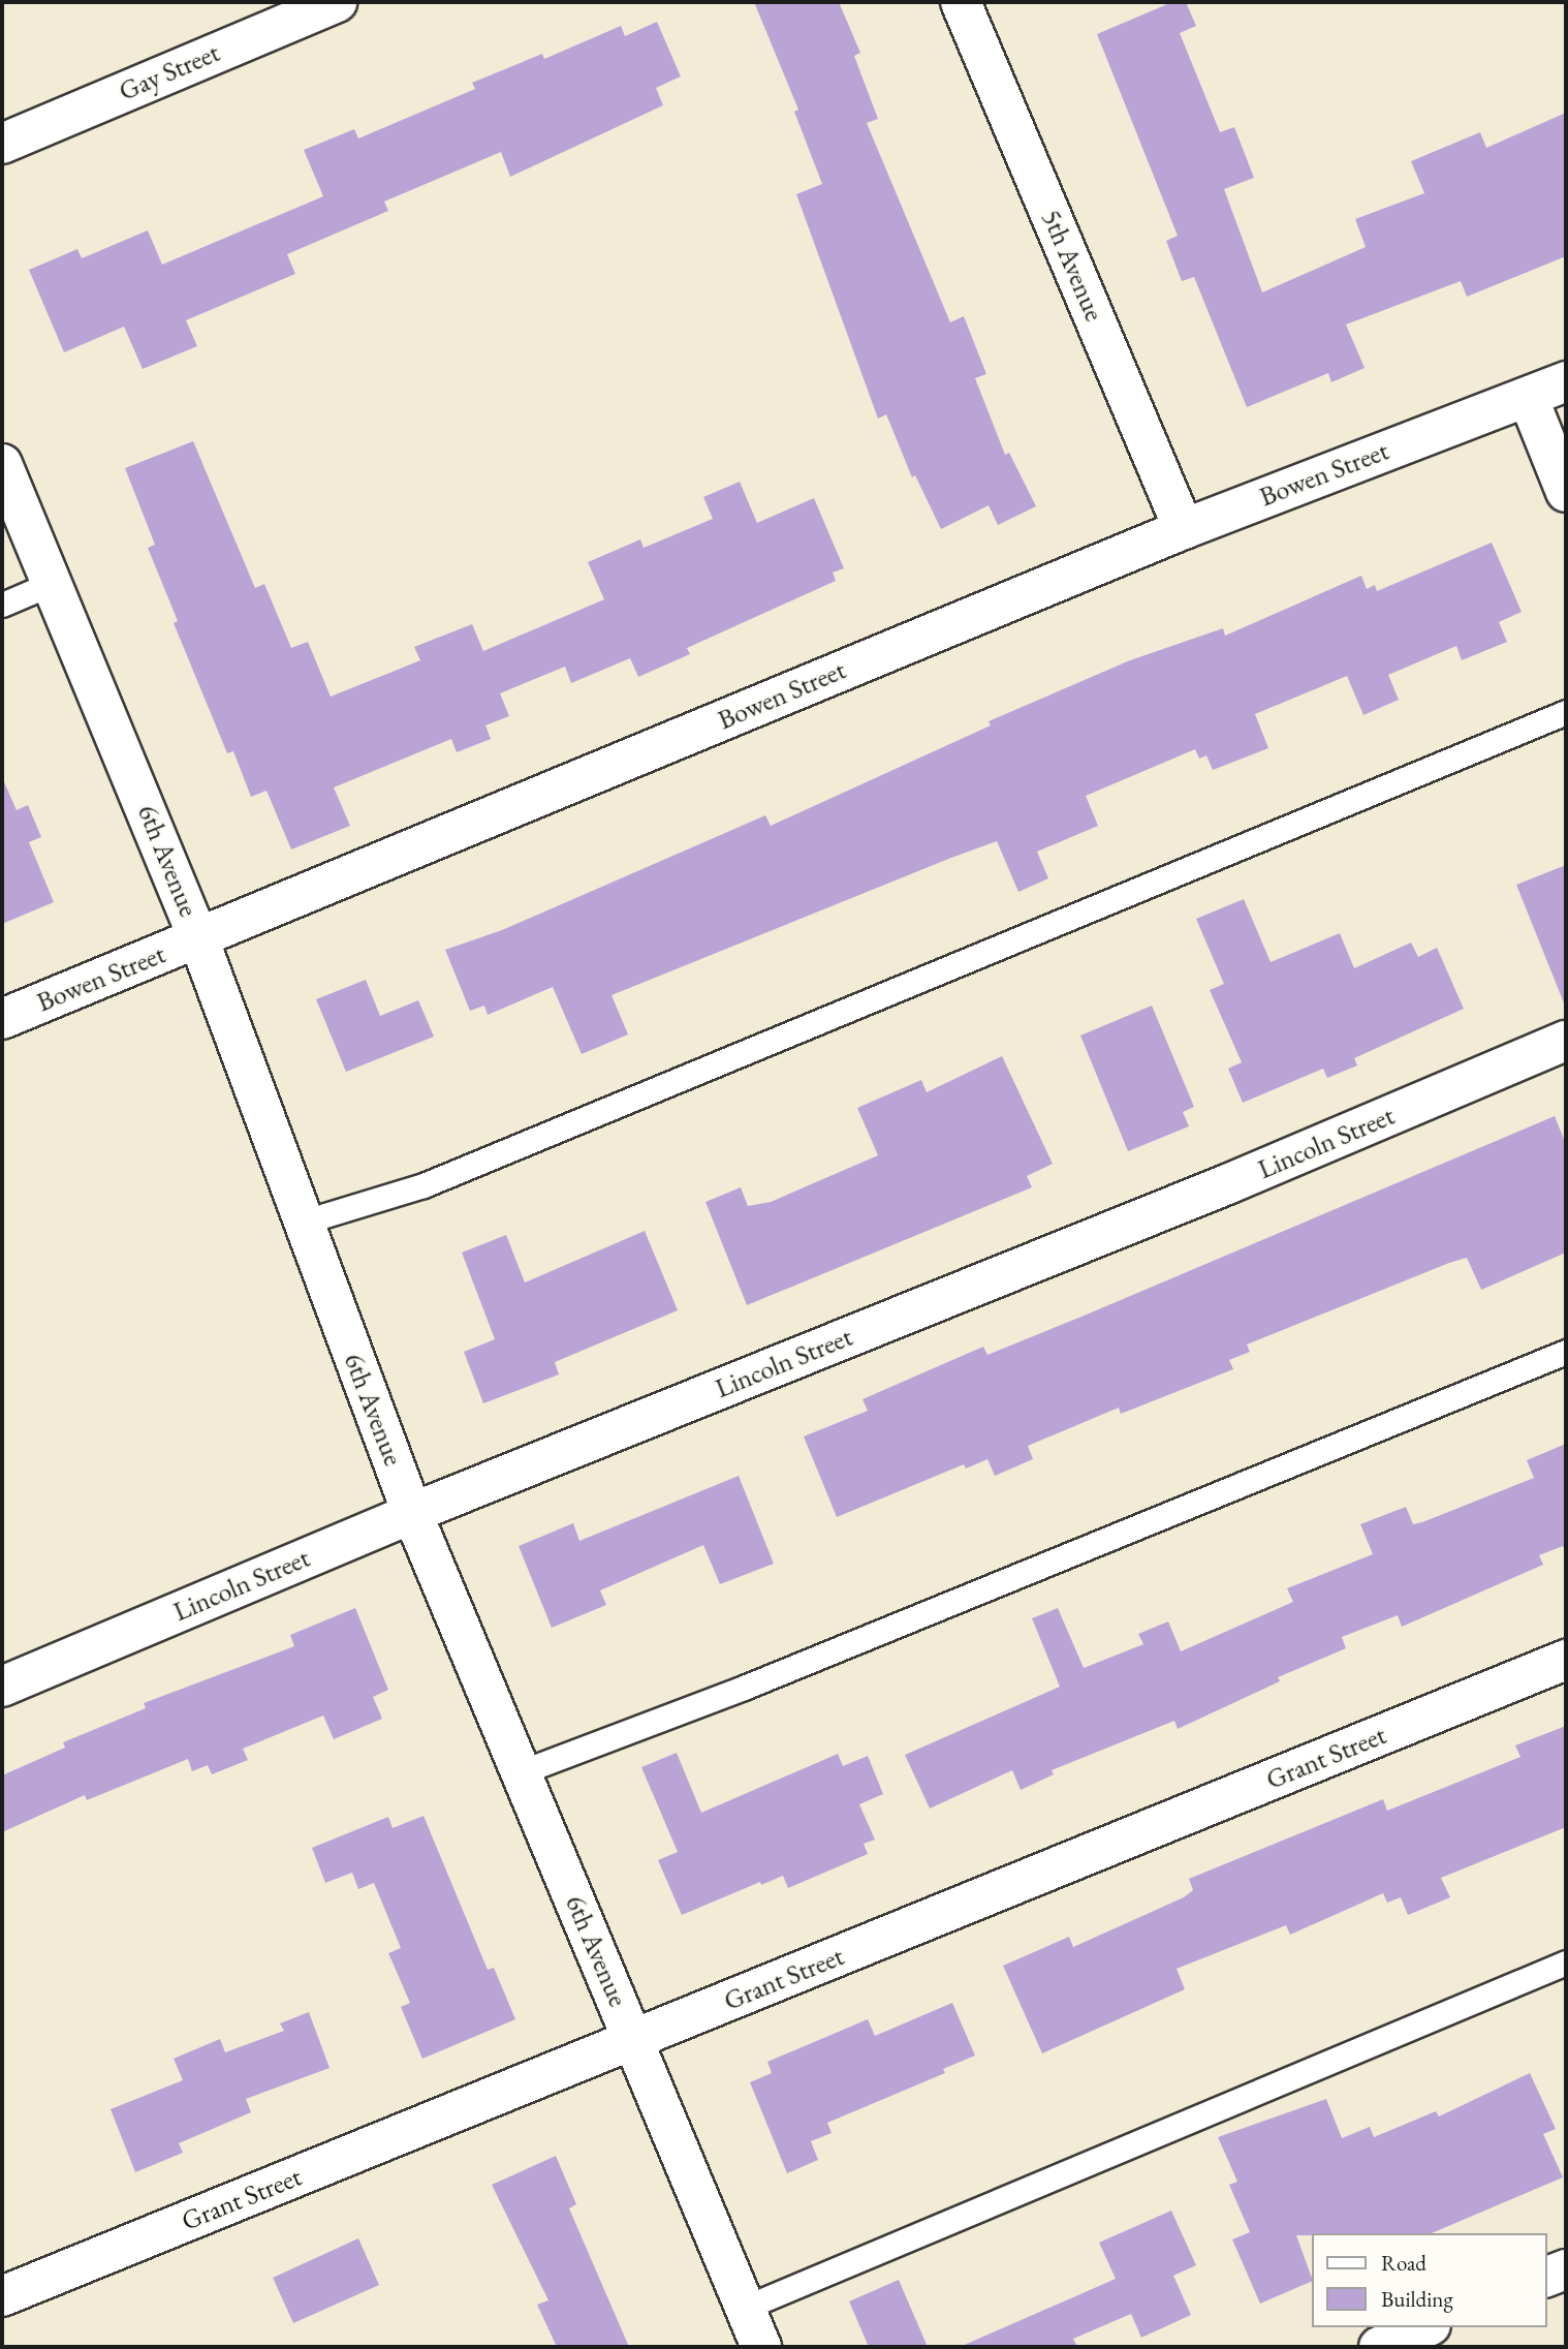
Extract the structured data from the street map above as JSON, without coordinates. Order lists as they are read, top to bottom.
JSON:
{
  "streets": {
    "street": [
      "Gay Street",
      "5th Avenue",
      "Bowen Street",
      "6th Avenue",
      "Lincoln Street",
      "Grant Street"
    ]
  },
  "crossings": [
    ["5th Avenue", "Bowen Street"],
    ["Bowen Street", "6th Avenue"],
    ["6th Avenue", "Lincoln Street"],
    ["6th Avenue", "Grant Street"]
  ],
  "legend": ["Road", "Building"]
}
